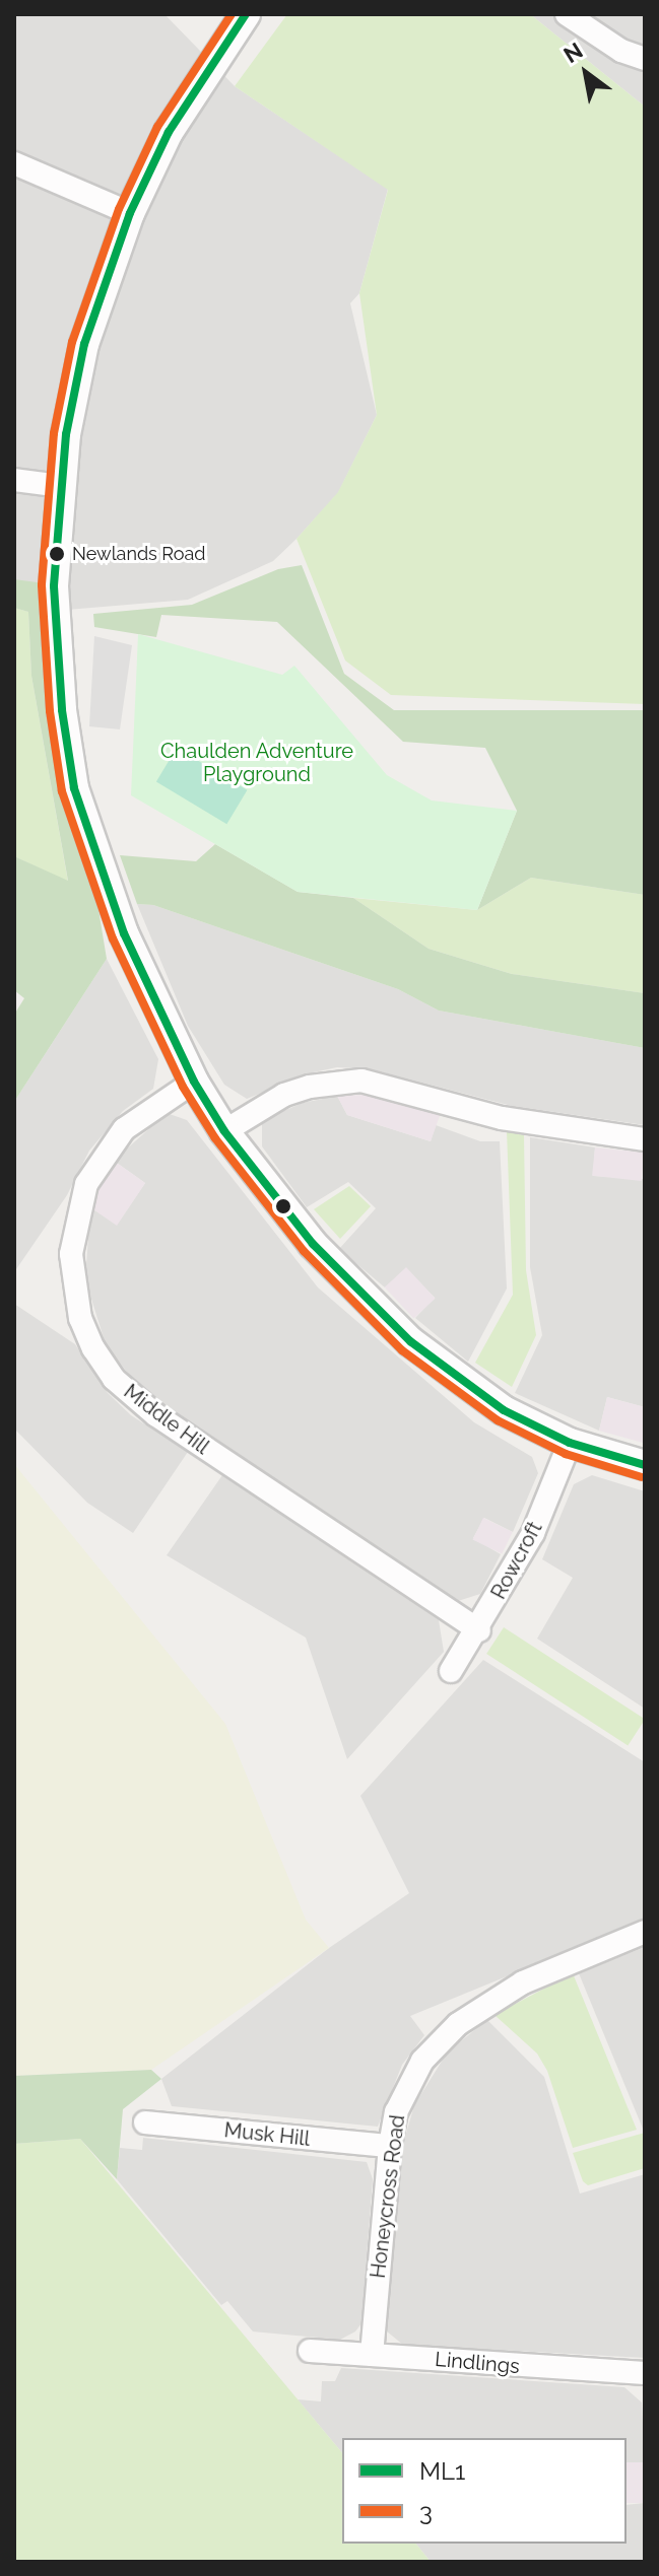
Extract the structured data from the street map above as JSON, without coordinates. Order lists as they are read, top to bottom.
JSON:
{
  "streets": {
    "street": [
      "Middle Hill",
      "Rowcroft",
      "Musk Hill",
      "Honeycross Road",
      "Lindlings"
    ]
  },
  "crossings": [
    ["Middle Hill", "Rowcroft"],
    ["Musk Hill", "Honeycross Road"],
    ["Honeycross Road", "Lindlings"]
  ],
  "parks": ["Chaulden Adventure Playground"],
  "places": ["Newlands Road"],
  "lines": ["transit line ML1", "transit line 3"],
  "legend": ["ML1", "3"],
  "north": "top left"
}
